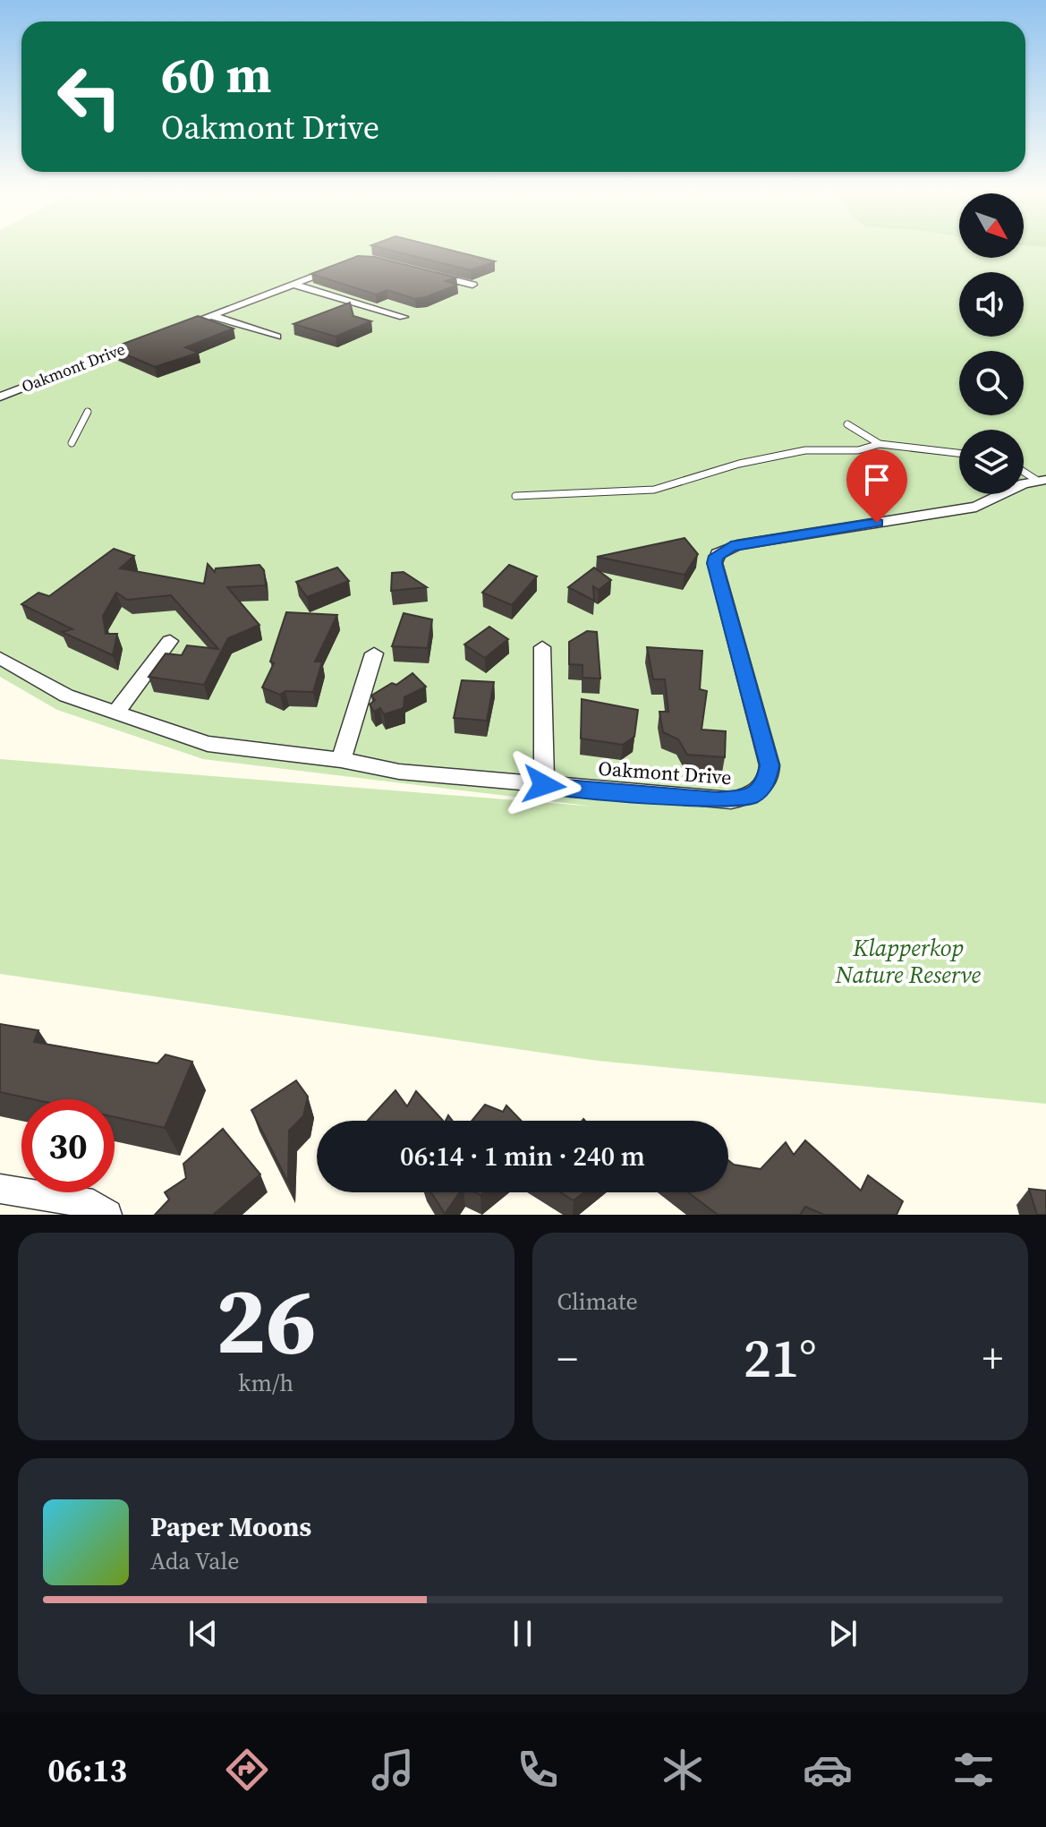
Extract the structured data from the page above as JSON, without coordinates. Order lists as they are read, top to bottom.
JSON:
{
  "streets": {
    "street": ["Oakmont Drive"]
  },
  "parks": ["Klapperkop Nature Reserve"],
  "north": "bottom right",
  "page": {
    "turn": ["60 m", "Oakmont Drive"],
    "limit": "30",
    "trip": "06:14 · 1 min · 240 m",
    "tile": [
      ["26", "km/h"],
      "Climate"
    ],
    "heat": ["−", "21°", "+"],
    "song": ["Paper Moons", "Ada Vale"],
    "tabs": "06:13"
  }
}
